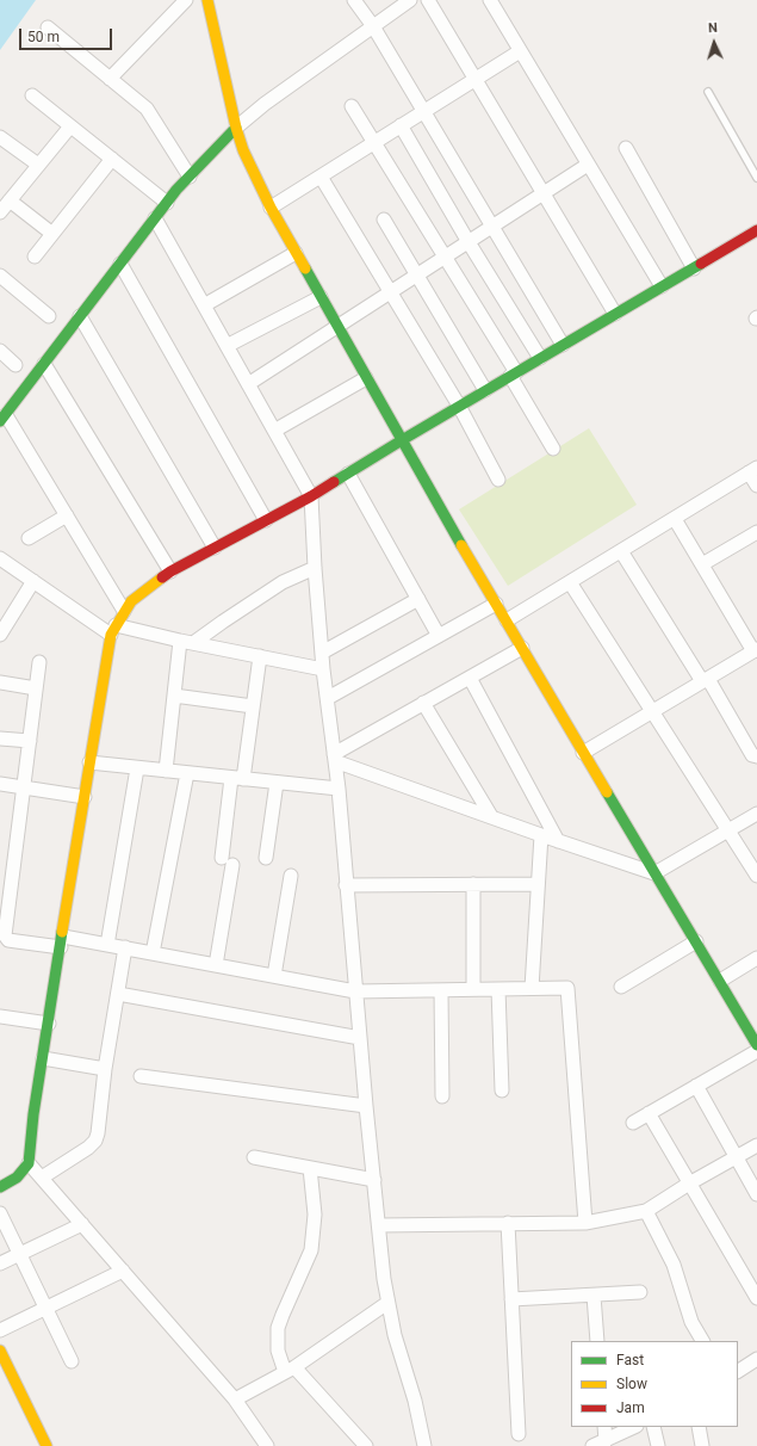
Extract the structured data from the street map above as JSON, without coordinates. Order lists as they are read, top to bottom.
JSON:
{
  "legend": ["Fast", "Slow", "Jam"],
  "scale_bar": "50 m",
  "north": "top"
}
